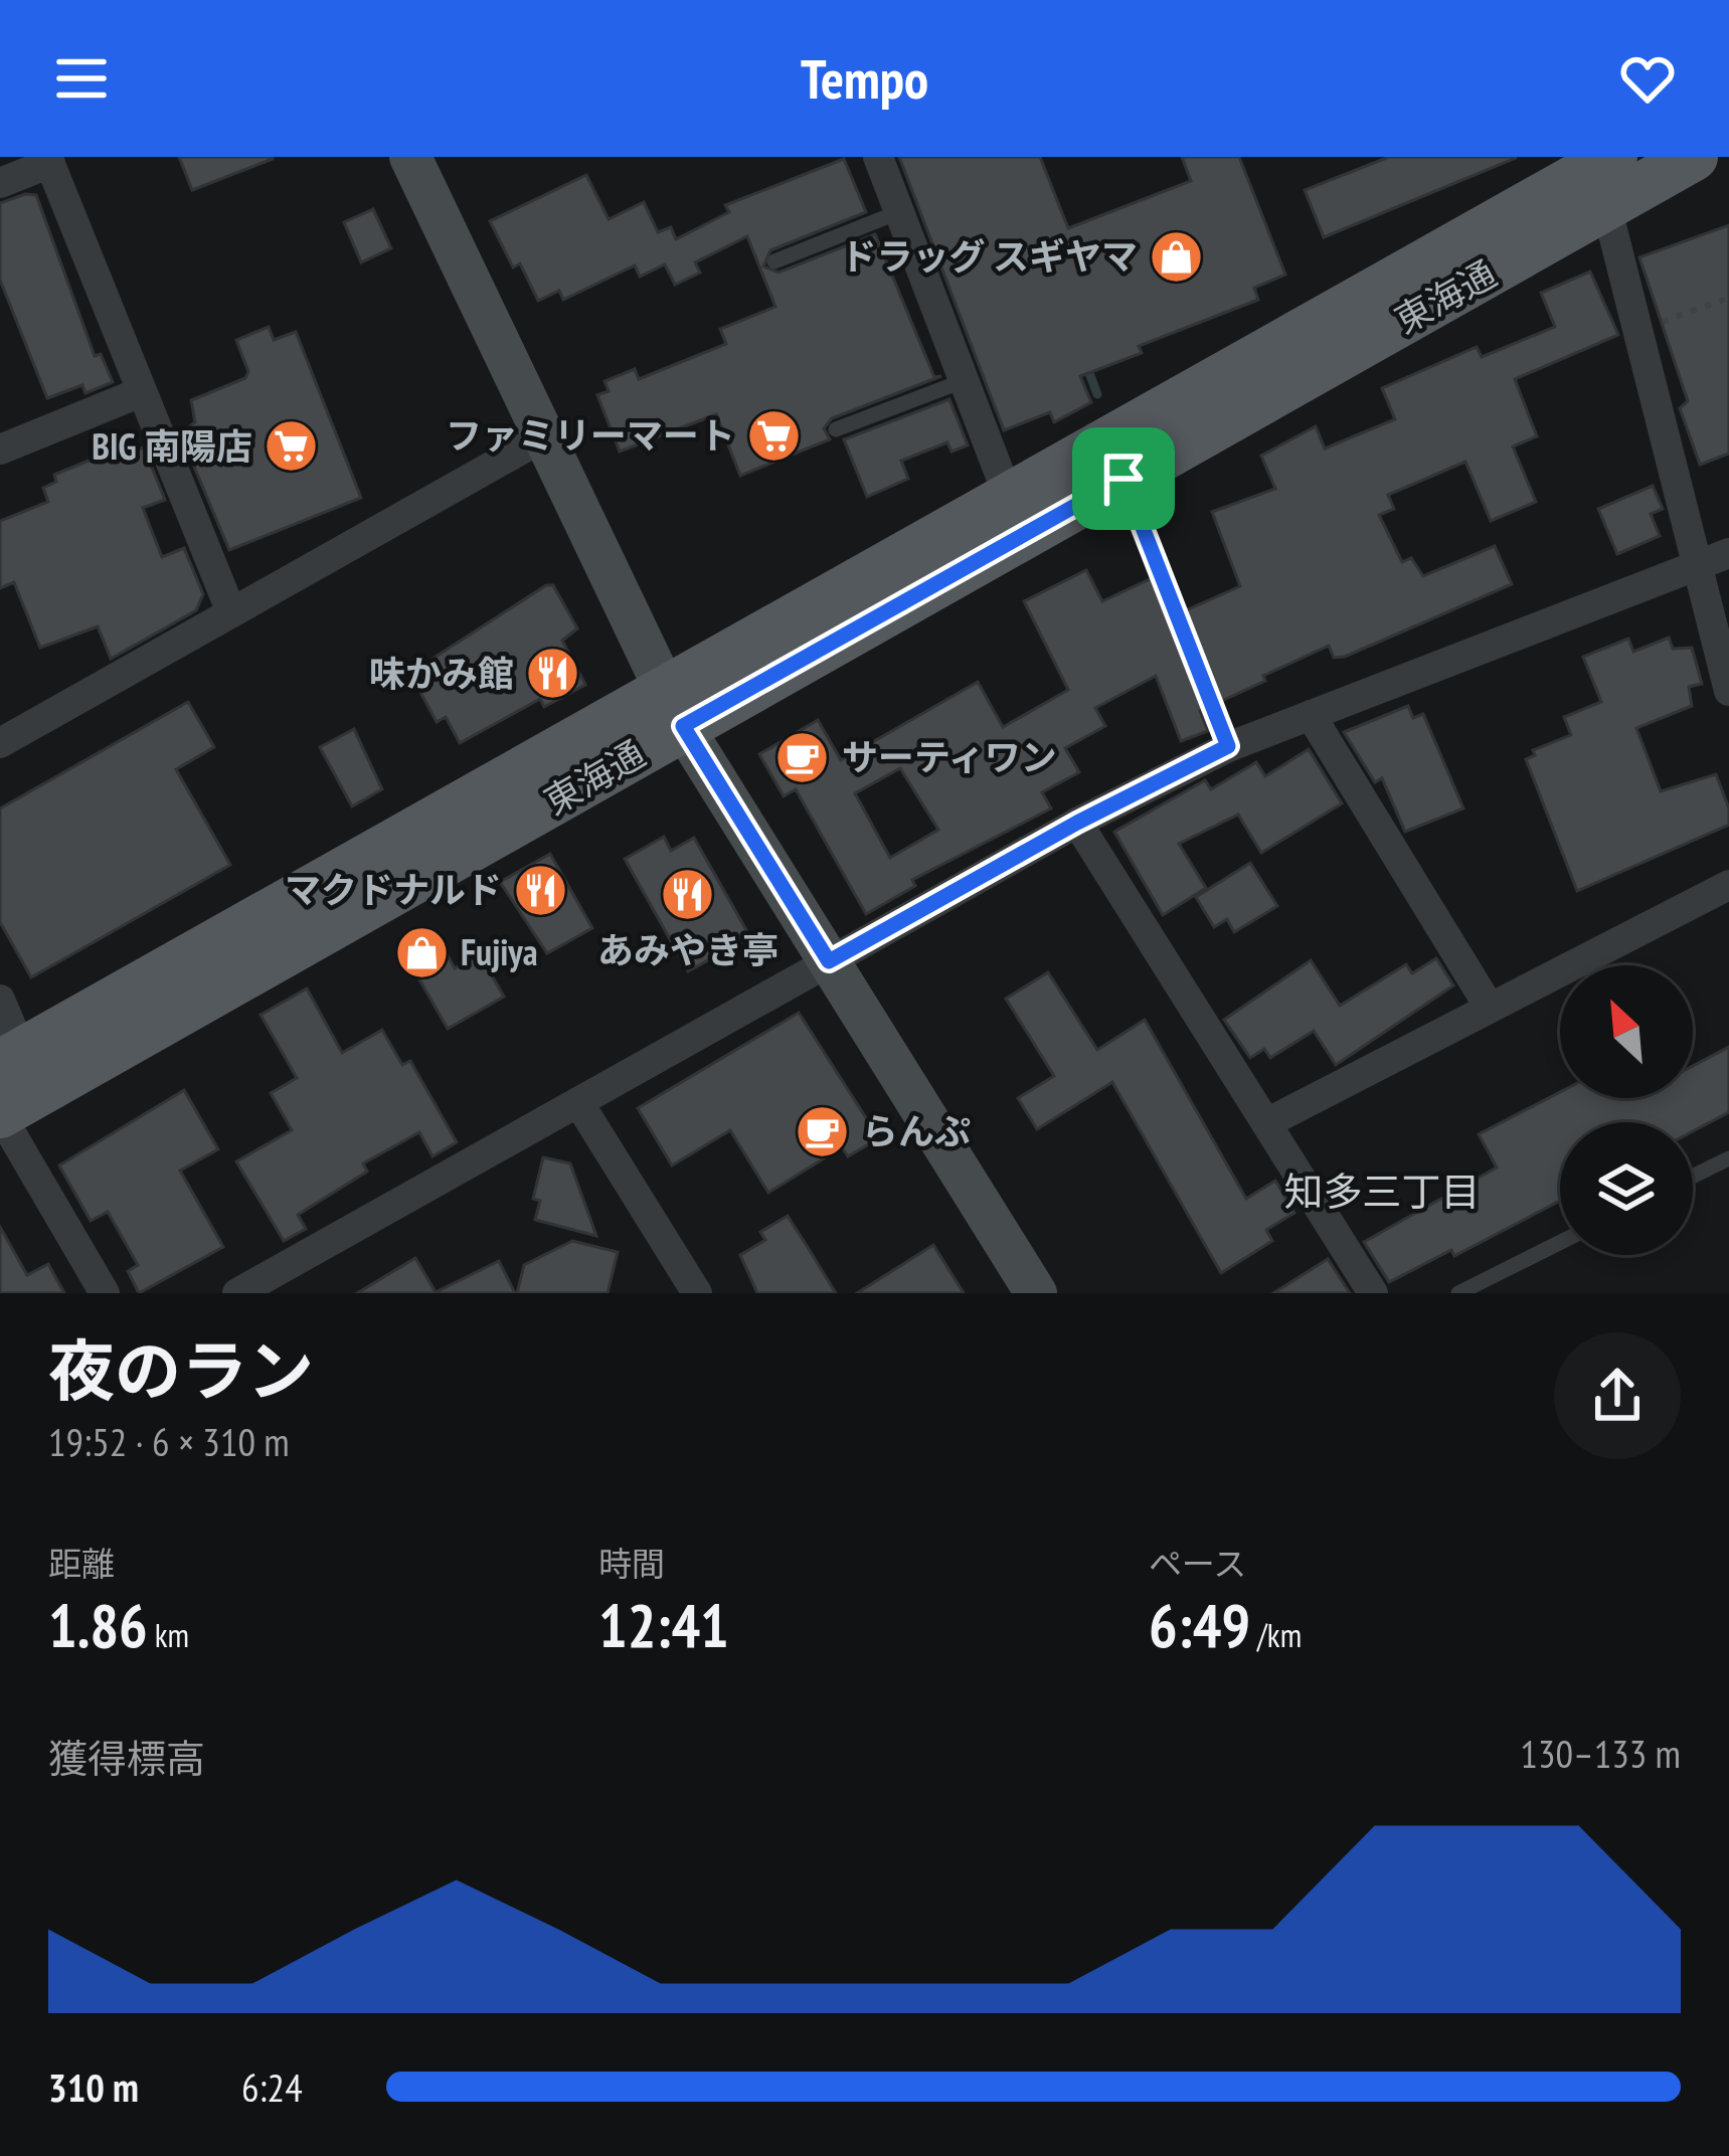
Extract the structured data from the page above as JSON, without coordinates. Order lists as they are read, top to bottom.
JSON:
{
  "streets": {
    "main road": ["東海通"]
  },
  "districts": ["知多三丁目"],
  "places": {
    "shop": ["ドラッグ スギヤマ", "Fujiya"],
    "supermarket": ["ファミリーマート", "BIG 南陽店"],
    "restaurant": ["味かみ館", "マクドナルド", "あみやき亭"],
    "cafe": ["サーティワン", "らんぷ"]
  },
  "north": "top left",
  "page": {
    "header": "Tempo",
    "heading": ["夜のラン", "19:52 · 6 × 310 m"],
    "stats": [
      ["距離", "1.86 km"],
      ["時間", "12:41"],
      ["ペース", "6:49 /km"]
    ],
    "chart": ["獲得標高", "130–133 m"],
    "list": [
      {
        "name": "310 m",
        "note": "6:24"
      }
    ]
  }
}
